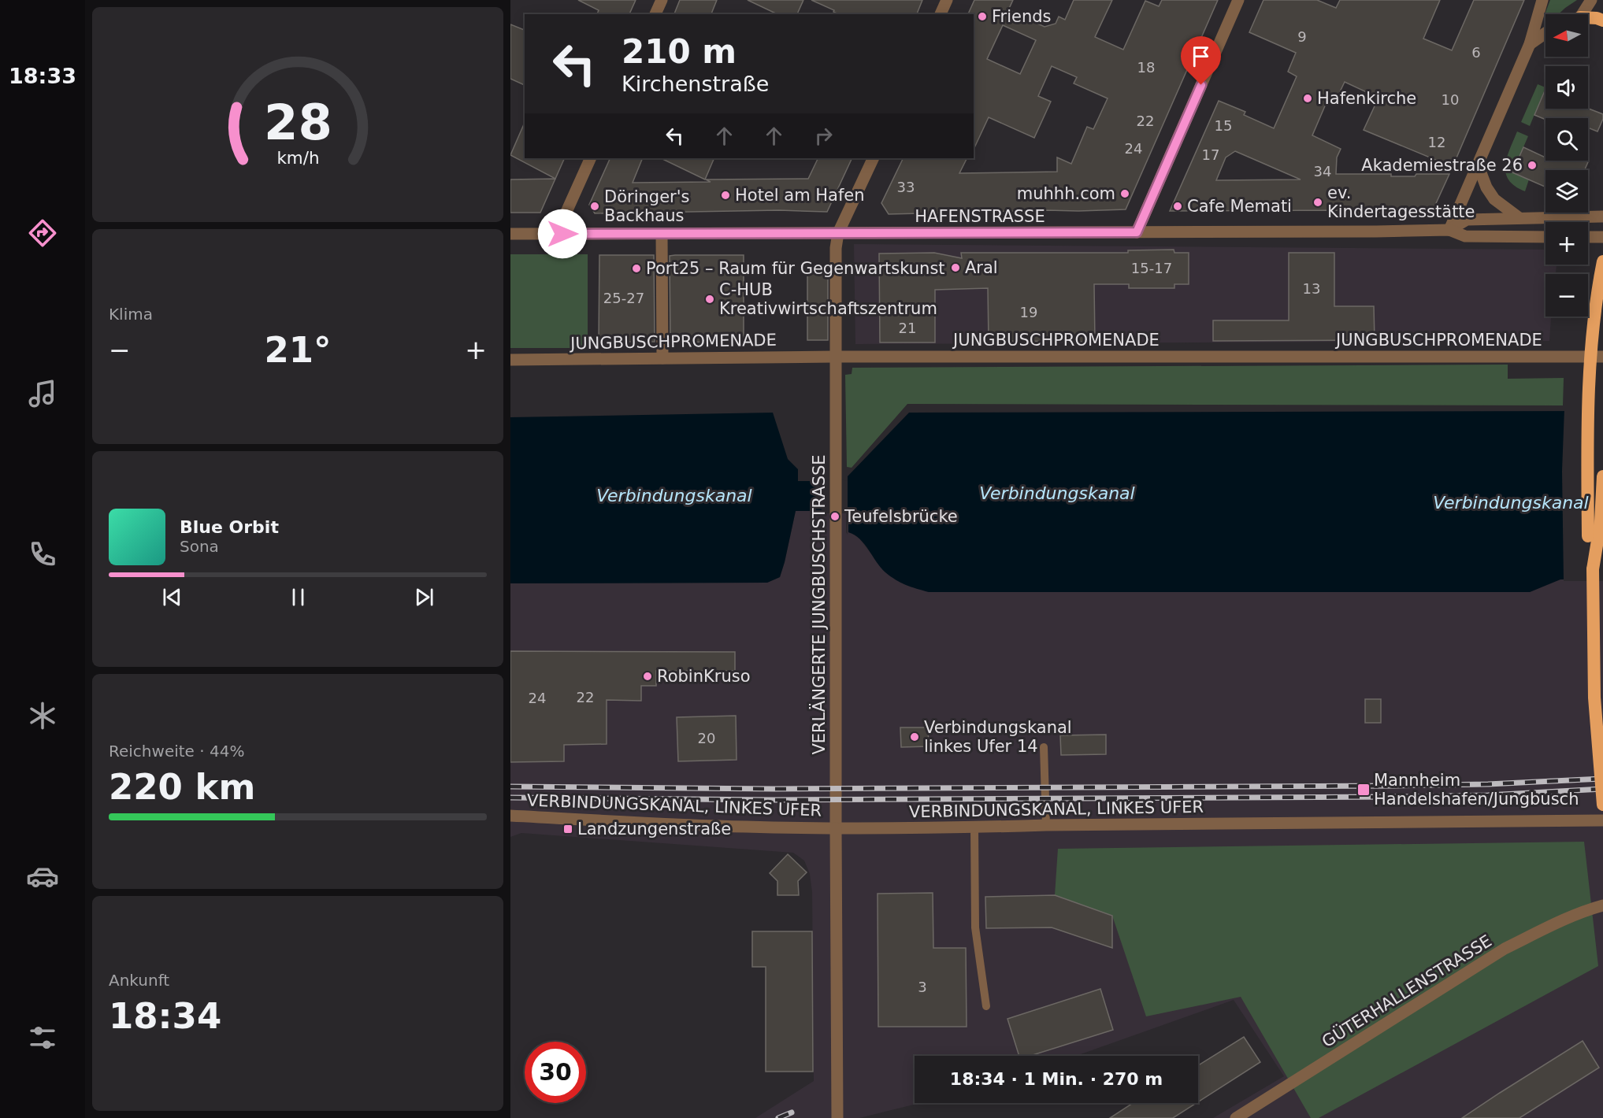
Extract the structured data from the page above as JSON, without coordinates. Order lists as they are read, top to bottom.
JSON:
{
  "streets": {
    "street": [
      "HAFENSTRASSE",
      "JUNGBUSCHPROMENADE",
      "VERLÄNGERTE JUNGBUSCHSTRASSE",
      "VERBINDUNGSKANAL, LINKES UFER",
      "GÜTERHALLENSTRASSE"
    ]
  },
  "crossings": [
    ["HAFENSTRASSE", "VERLÄNGERTE JUNGBUSCHSTRASSE"],
    ["JUNGBUSCHPROMENADE", "VERLÄNGERTE JUNGBUSCHSTRASSE"],
    ["VERLÄNGERTE JUNGBUSCHSTRASSE", "VERBINDUNGSKANAL, LINKES UFER"]
  ],
  "water": ["Verbindungskanal"],
  "places": {
    "other": [
      "Friends",
      "Hafenkirche",
      "Akademiestraße 26",
      "muhhh.com",
      "Hotel am Hafen",
      "ev. Kindertagesstätte",
      "Döringer's Backhaus",
      "Cafe Memati",
      "Aral",
      "Port25 – Raum für Gegenwartskunst",
      "C-HUB Kreativwirtschaftszentrum",
      "Teufelsbrücke",
      "RobinKruso",
      "Verbindungskanal linkes Ufer 14"
    ],
    "transit": ["Mannheim Handelshafen/Jungbusch", "Landzungenstraße"]
  },
  "house_numbers": [
    "9",
    "6",
    "18",
    "10",
    "22",
    "15",
    "12",
    "24",
    "17",
    "34",
    "33",
    "15-17",
    "13",
    "25-27",
    "19",
    "21",
    "22",
    "24",
    "20",
    "3"
  ],
  "north": "left",
  "page": {
    "tabs": "18:33",
    "map_buttons": ["+", "−"],
    "turn": ["210 m", "Kirchenstraße"],
    "tile": [
      "Klima",
      ["Reichweite · 44%", "220 km"],
      ["Ankunft", "18:34"]
    ],
    "heat": ["−", "21°", "+"],
    "song": ["Blue Orbit", "Sona"],
    "limit": "30",
    "trip": "18:34 · 1 Min. · 270 m",
    "gauge": ["28", "km/h"]
  }
}
